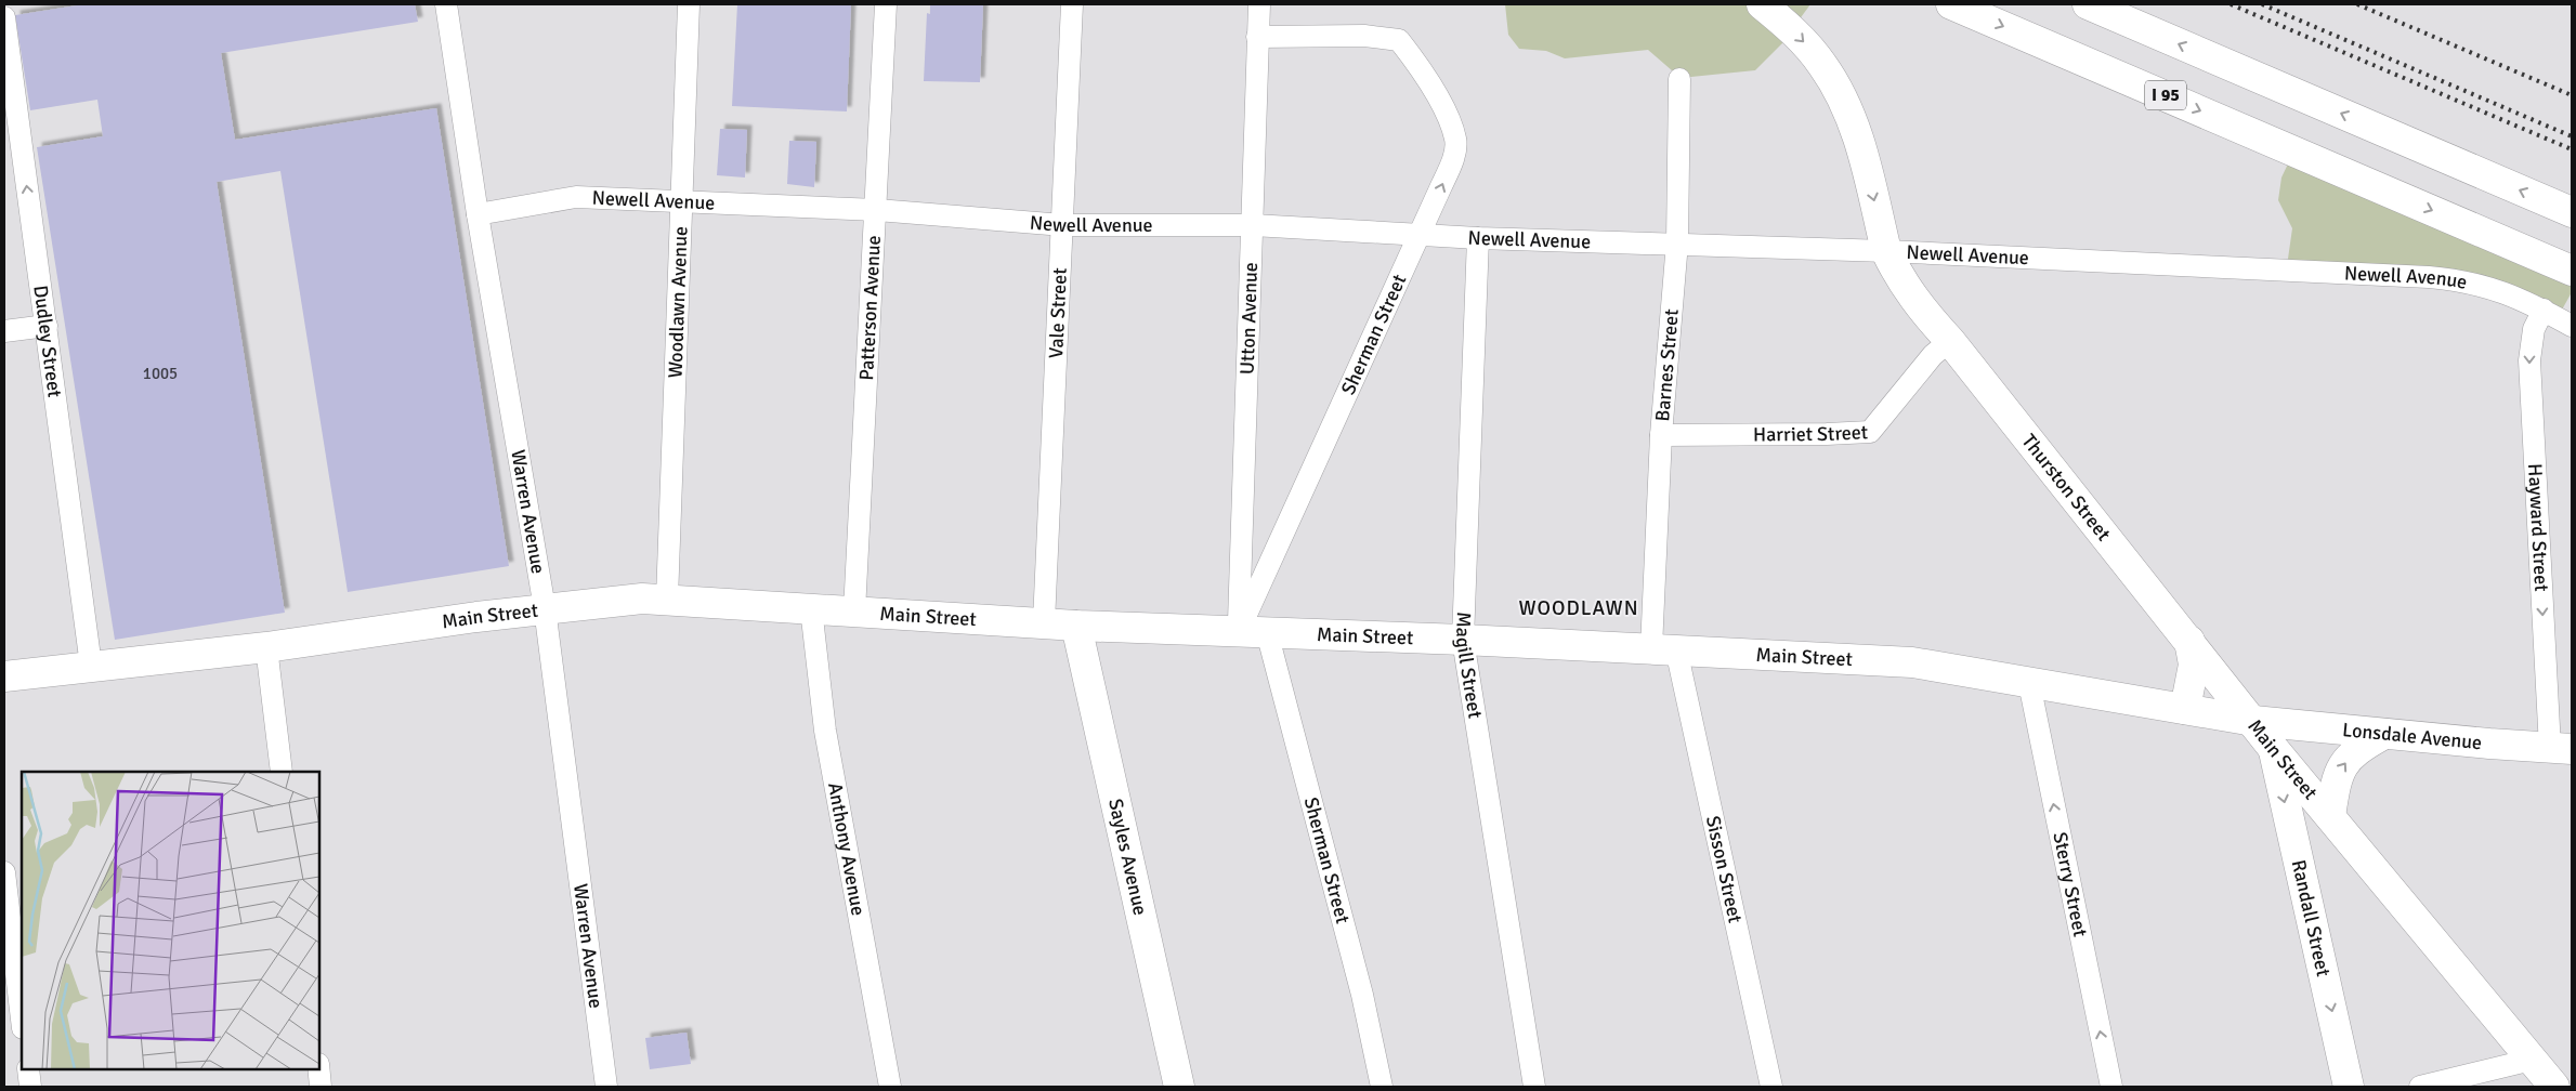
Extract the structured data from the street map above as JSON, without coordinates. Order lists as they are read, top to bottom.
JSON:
{
  "streets": {
    "main road": [
      "I 95",
      "Thurston Street",
      "Main Street",
      "Lonsdale Avenue",
      "Sayles Avenue",
      "Randall Street"
    ],
    "street": [
      "Newell Avenue",
      "Woodlawn Avenue",
      "Patterson Avenue",
      "Vale Street",
      "Utton Avenue",
      "Sherman Street",
      "Dudley Street",
      "Barnes Street",
      "Harriet Street",
      "Warren Avenue",
      "Hayward Street",
      "Magill Street",
      "Anthony Avenue",
      "Sisson Street",
      "Sterry Street"
    ]
  },
  "crossings": [
    ["Newell Avenue", "Woodlawn Avenue"],
    ["Newell Avenue", "Patterson Avenue"],
    ["Newell Avenue", "Vale Street"],
    ["Newell Avenue", "Utton Avenue"],
    ["Newell Avenue", "Sherman Street"],
    ["Newell Avenue", "Barnes Street"],
    ["Newell Avenue", "Thurston Street"],
    ["Newell Avenue", "Warren Avenue"],
    ["Newell Avenue", "Hayward Street"],
    ["Newell Avenue", "Magill Street"],
    ["Woodlawn Avenue", "Main Street"],
    ["Patterson Avenue", "Main Street"],
    ["Vale Street", "Main Street"],
    ["Utton Avenue", "Sherman Street"],
    ["Utton Avenue", "Main Street"],
    ["Sherman Street", "Main Street"],
    ["Dudley Street", "Main Street"],
    ["Barnes Street", "Harriet Street"],
    ["Barnes Street", "Main Street"],
    ["Barnes Street", "Sisson Street"],
    ["Harriet Street", "Thurston Street"],
    ["Thurston Street", "Main Street"],
    ["Thurston Street", "Lonsdale Avenue"],
    ["Warren Avenue", "Main Street"],
    ["Hayward Street", "Lonsdale Avenue"],
    ["Main Street", "Magill Street"],
    ["Main Street", "Lonsdale Avenue"],
    ["Main Street", "Anthony Avenue"],
    ["Main Street", "Sayles Avenue"],
    ["Main Street", "Sisson Street"],
    ["Main Street", "Sterry Street"],
    ["Main Street", "Randall Street"]
  ],
  "one_way": [
    "Dudley Street",
    "Hayward Street",
    "Sterry Street",
    "Randall Street"
  ],
  "districts": ["WOODLAWN"],
  "house_numbers": ["1005"]
}
